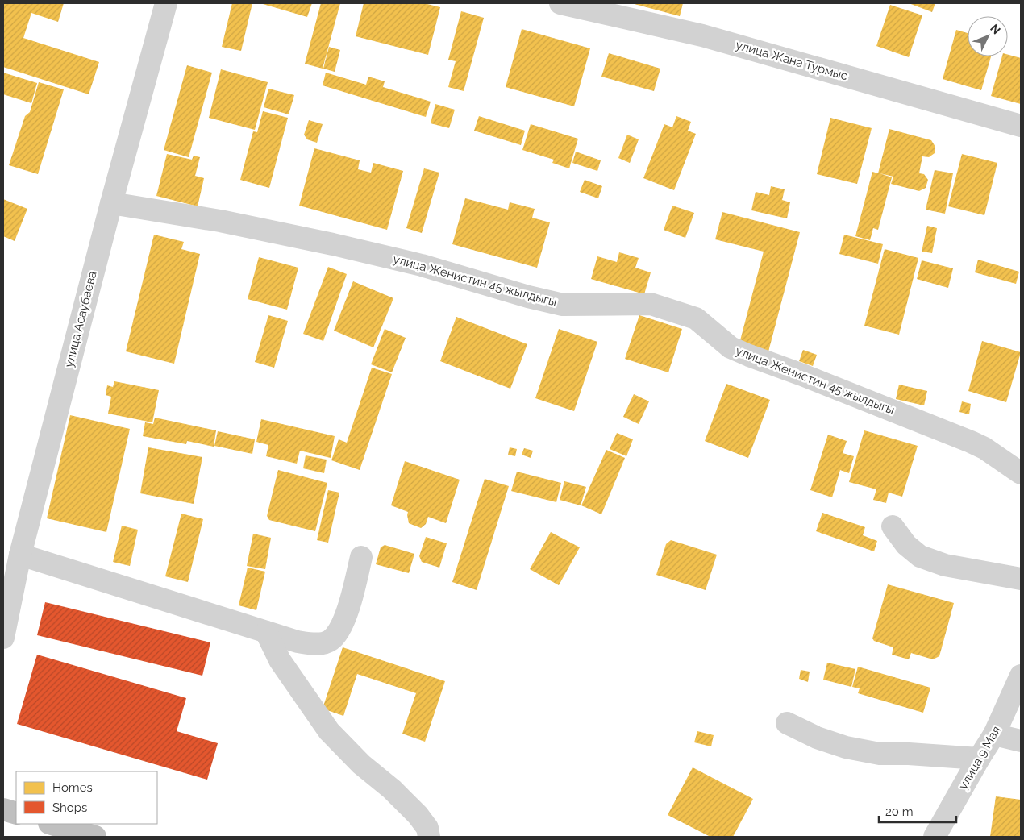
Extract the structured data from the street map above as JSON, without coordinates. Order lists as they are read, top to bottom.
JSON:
{
  "streets": {
    "street": [
      "улица Жана Турмыс",
      "улица Женистин 45 жылдыгы",
      "улица Асаубаева",
      "улица 9 Мая"
    ]
  },
  "crossings": [
    ["улица Женистин 45 жылдыгы", "улица Асаубаева"]
  ],
  "legend": ["Homes", "Shops"],
  "scale_bar": "20 m",
  "north": "top right"
}
